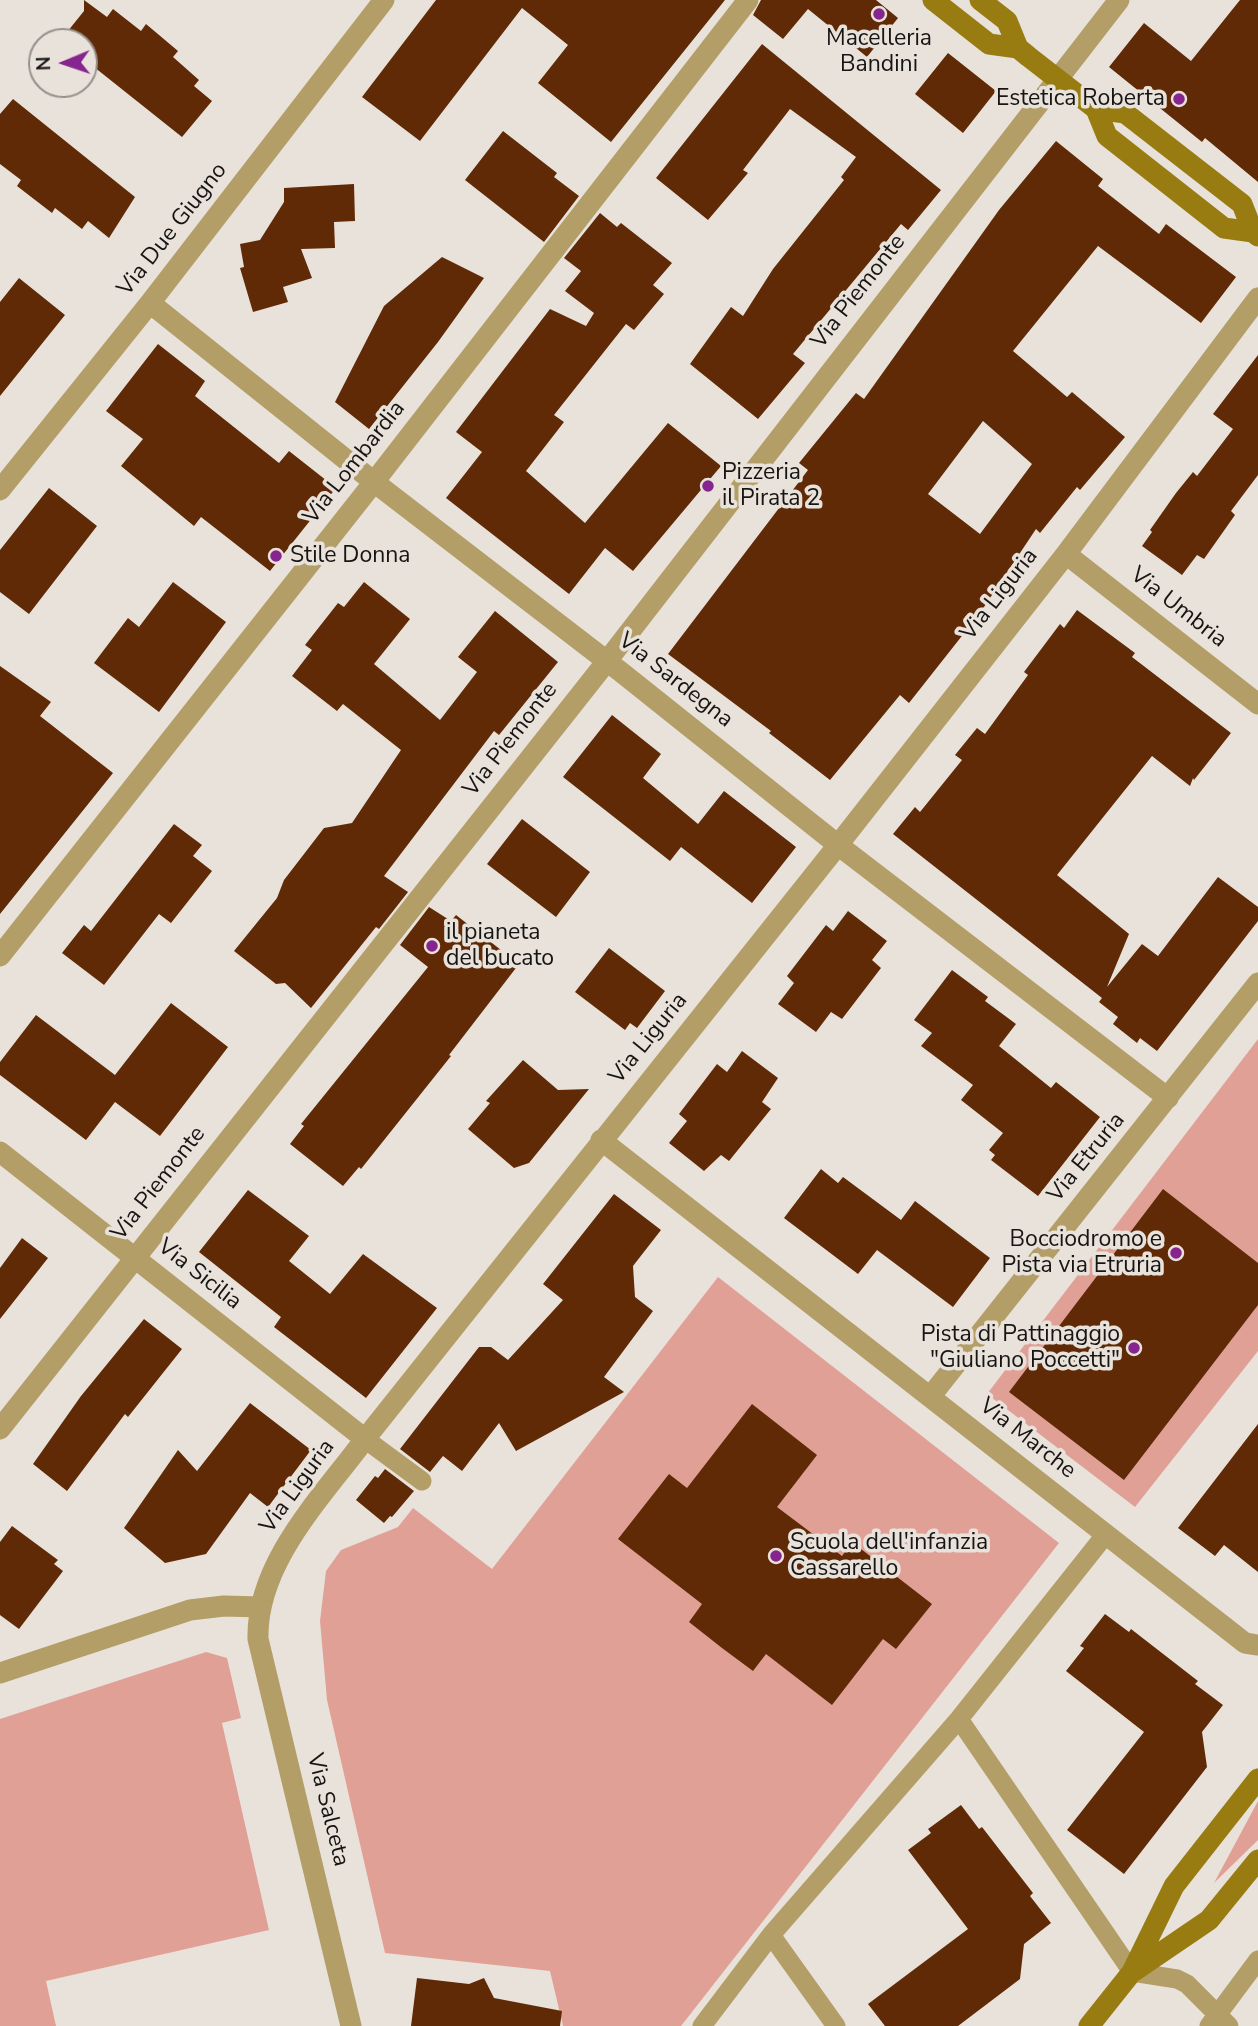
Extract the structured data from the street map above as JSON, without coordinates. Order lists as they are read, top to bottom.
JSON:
{
  "streets": {
    "street": [
      "Via Due Giugno",
      "Via Piemonte",
      "Via Lombardia",
      "Via Liguria",
      "Via Umbria",
      "Via Sardegna",
      "Via Etruria",
      "Via Sicilia",
      "Via Marche",
      "Via Salceta"
    ]
  },
  "crossings": [
    ["Via Due Giugno", "Via Sardegna"],
    ["Via Piemonte", "Via Sardegna"],
    ["Via Piemonte", "Via Sicilia"],
    ["Via Lombardia", "Via Sardegna"],
    ["Via Liguria", "Via Umbria"],
    ["Via Liguria", "Via Sardegna"],
    ["Via Liguria", "Via Sicilia"],
    ["Via Liguria", "Via Marche"],
    ["Via Liguria", "Via Salceta"],
    ["Via Sardegna", "Via Etruria"],
    ["Via Etruria", "Via Marche"]
  ],
  "places": [
    "Macelleria Bandini",
    "Estetica Roberta",
    "Pizzeria il Pirata 2",
    "Stile Donna",
    "il pianeta del bucato",
    "Bocciodromo e Pista via Etruria",
    "Pista di Pattinaggio \"Giuliano Poccetti\"",
    "Scuola dell'infanzia Cassarello"
  ],
  "north": "left"
}
